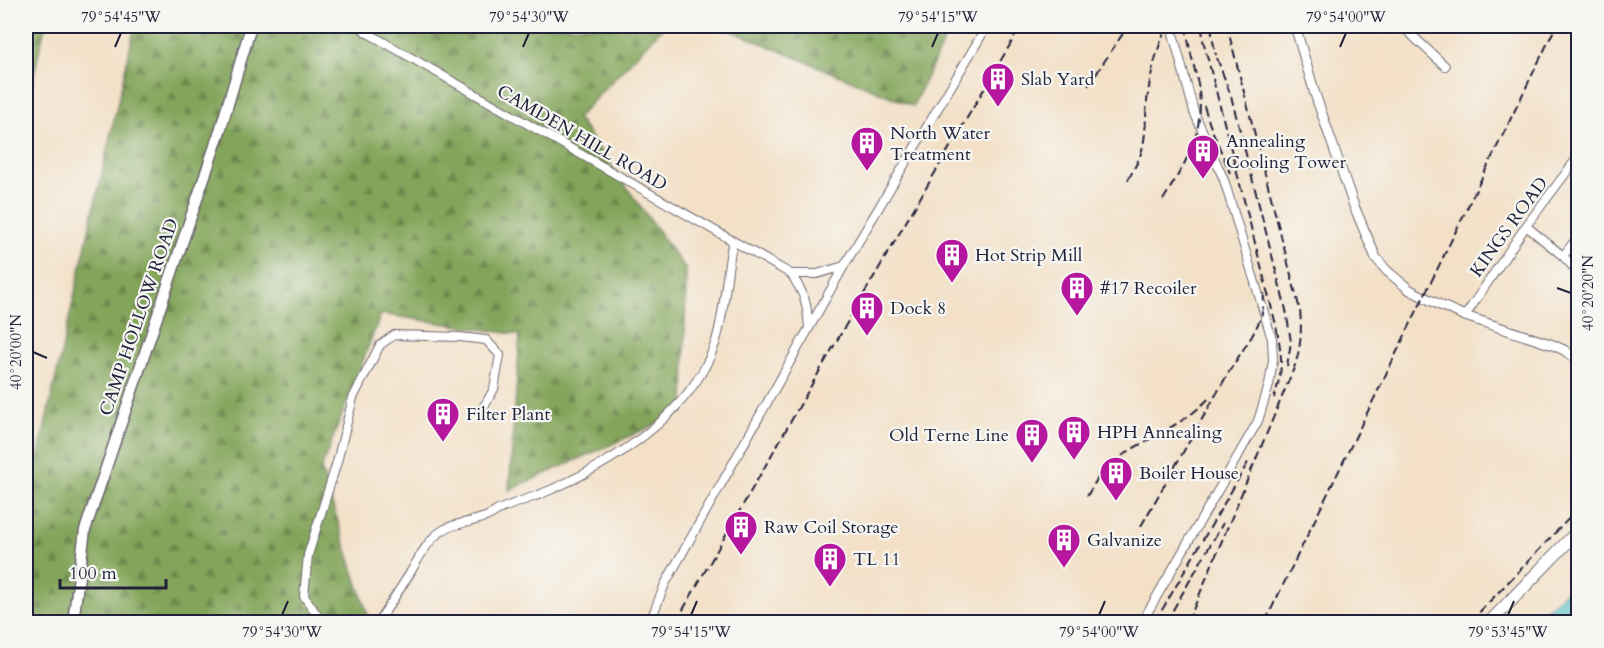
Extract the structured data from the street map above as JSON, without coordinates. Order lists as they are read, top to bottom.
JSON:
{
  "streets": {
    "main road": ["CAMP HOLLOW ROAD"],
    "street": ["CAMDEN HILL ROAD", "KINGS ROAD"]
  },
  "places": {
    "building": [
      "Slab Yard",
      "North Water Treatment",
      "Annealing Cooling Tower",
      "Hot Strip Mill",
      "#17 Recoiler",
      "Dock 8",
      "Filter Plant",
      "HPH Annealing",
      "Old Terne Line",
      "Boiler House",
      "Raw Coil Storage",
      "Galvanize",
      "TL 11"
    ]
  },
  "scale_bar": "100 m",
  "coordinates": [
    "79°54'45\"W",
    "79°54'30\"W",
    "79°54'15\"W",
    "79°54'00\"W",
    "40°20'20\"N",
    "40°20'00\"N",
    "79°53'45\"W"
  ]
}
